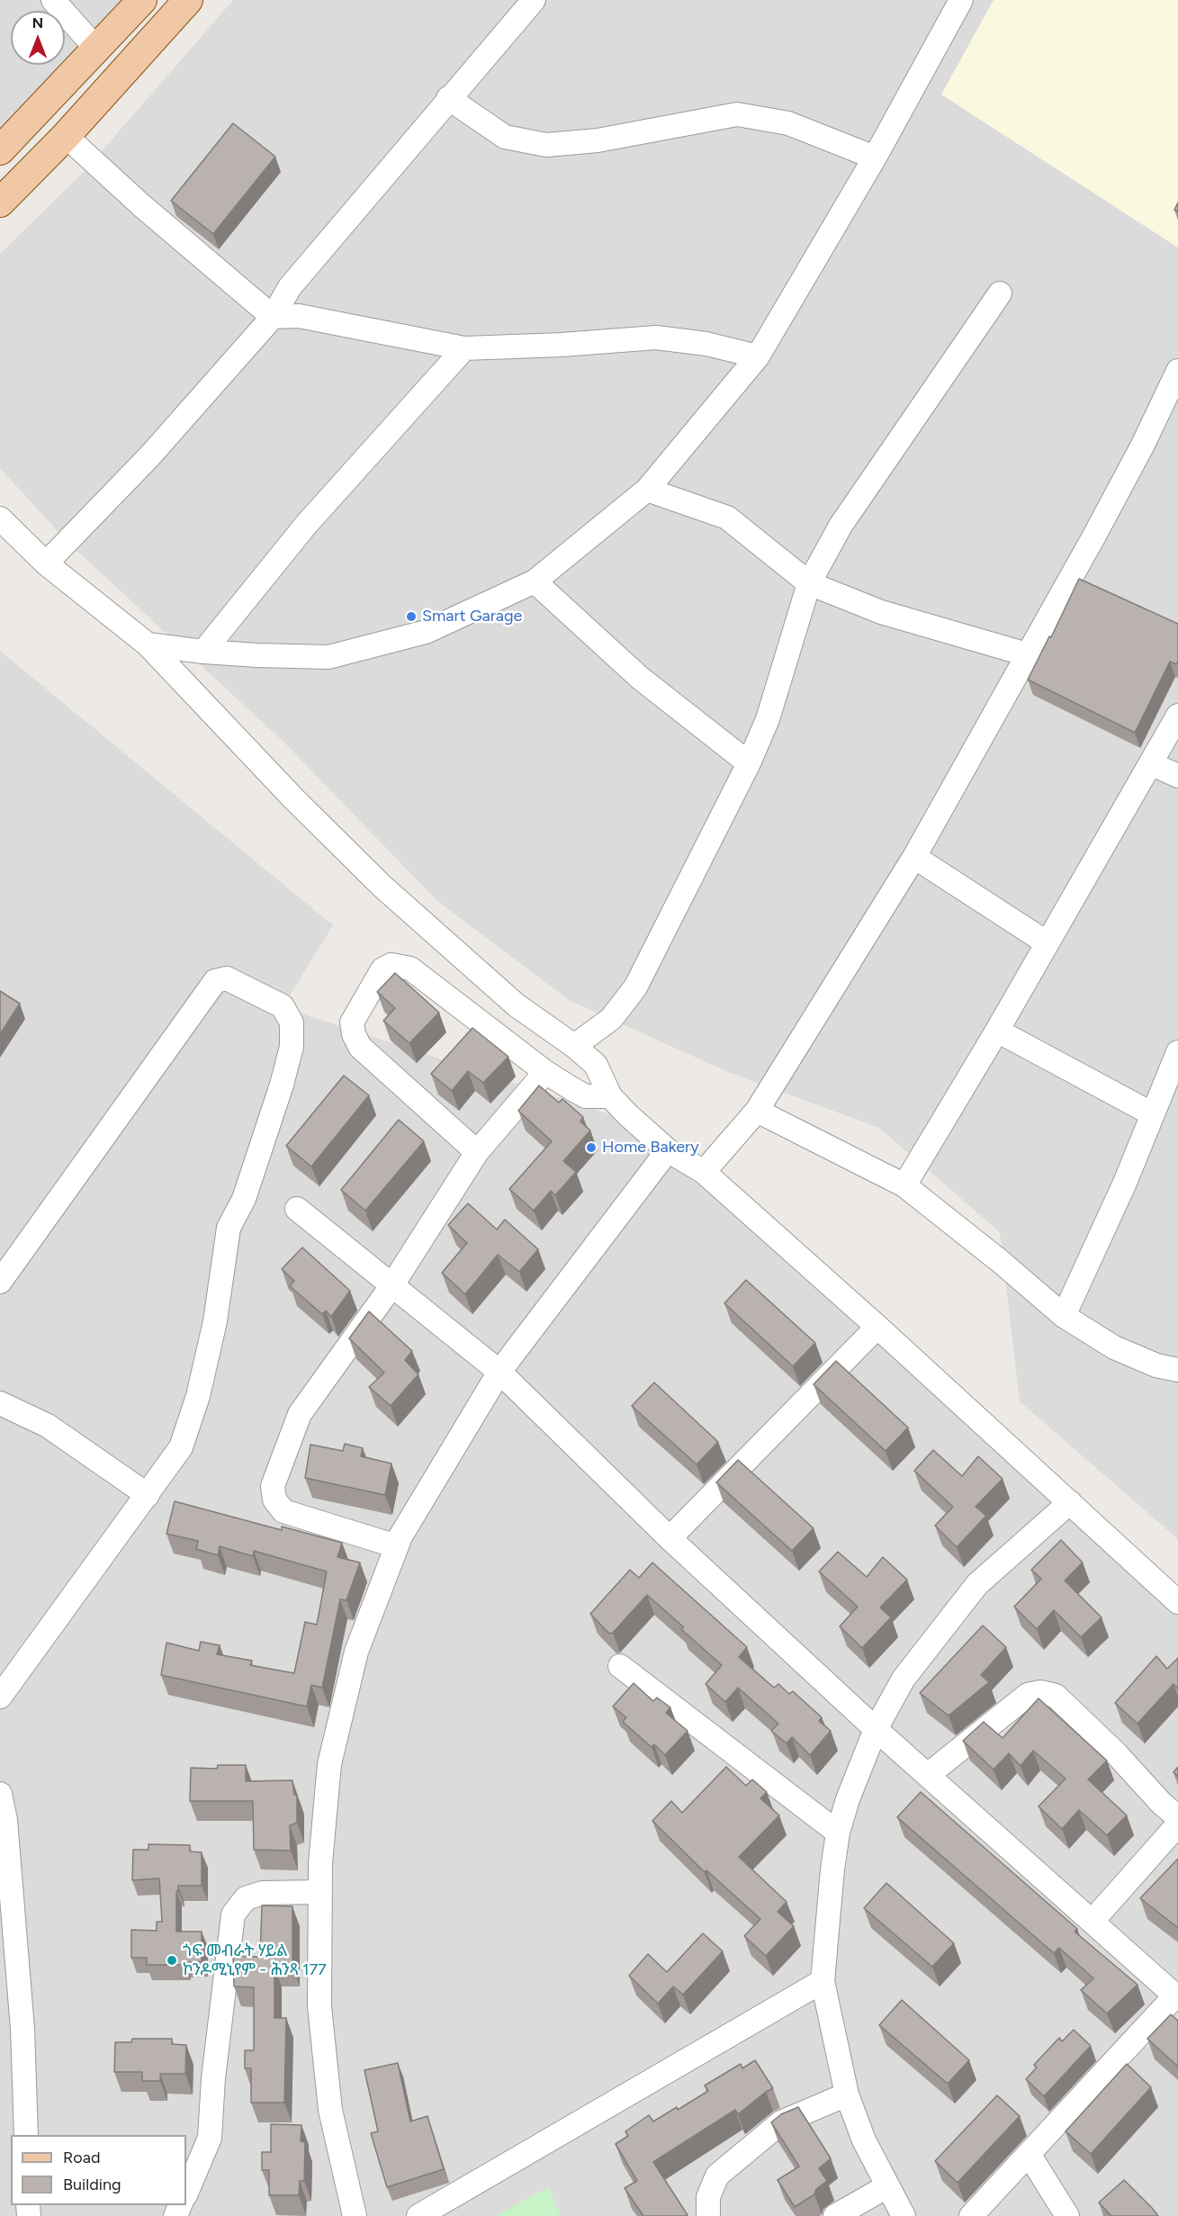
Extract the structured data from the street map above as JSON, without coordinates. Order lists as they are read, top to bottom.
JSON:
{
  "places": ["Smart Garage", "Home Bakery", "ጎፍ መብራት ሃይል ኮንዶሚኒየም - ሕንጻ 177"],
  "legend": ["Road", "Building"],
  "north": "top"
}
